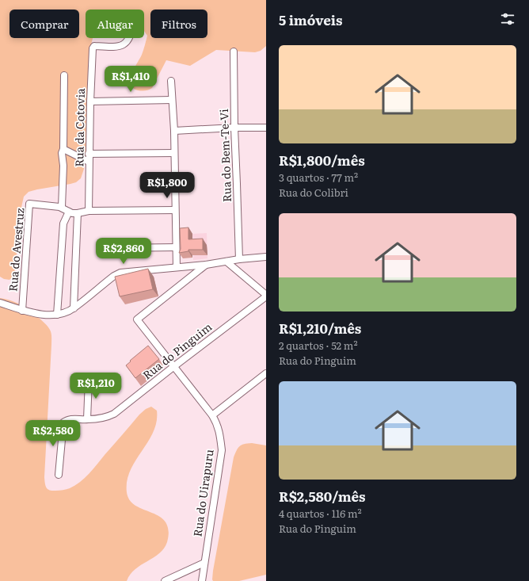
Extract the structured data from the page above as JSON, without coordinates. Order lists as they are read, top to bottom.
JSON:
{
  "streets": {
    "street": [
      "Rua da Cotovia",
      "Rua do Bem-Te-Vi",
      "Rua do Avestruz",
      "Rua do Pinguim",
      "Rua do Uirapuru"
    ]
  },
  "crossings": [
    ["Rua da Cotovia", "Rua do Avestruz"],
    ["Rua do Pinguim", "Rua do Uirapuru"]
  ],
  "page": {
    "heading": "5 imóveis",
    "chip": ["Comprar", "Alugar", "Filtros"],
    "list": [
      {
        "name": "R$1,800/mês",
        "note": "3 quartos · 77 m² · Rua do Colibri"
      },
      {
        "name": "R$1,210/mês",
        "note": "2 quartos · 52 m² · Rua do Pinguim"
      },
      {
        "name": "R$2,580/mês",
        "note": "4 quartos · 116 m² · Rua do Pinguim"
      }
    ],
    "price": [
      "R$1,410",
      "R$1,800",
      "R$2,860",
      "R$1,210",
      "R$2,580"
    ]
  }
}
